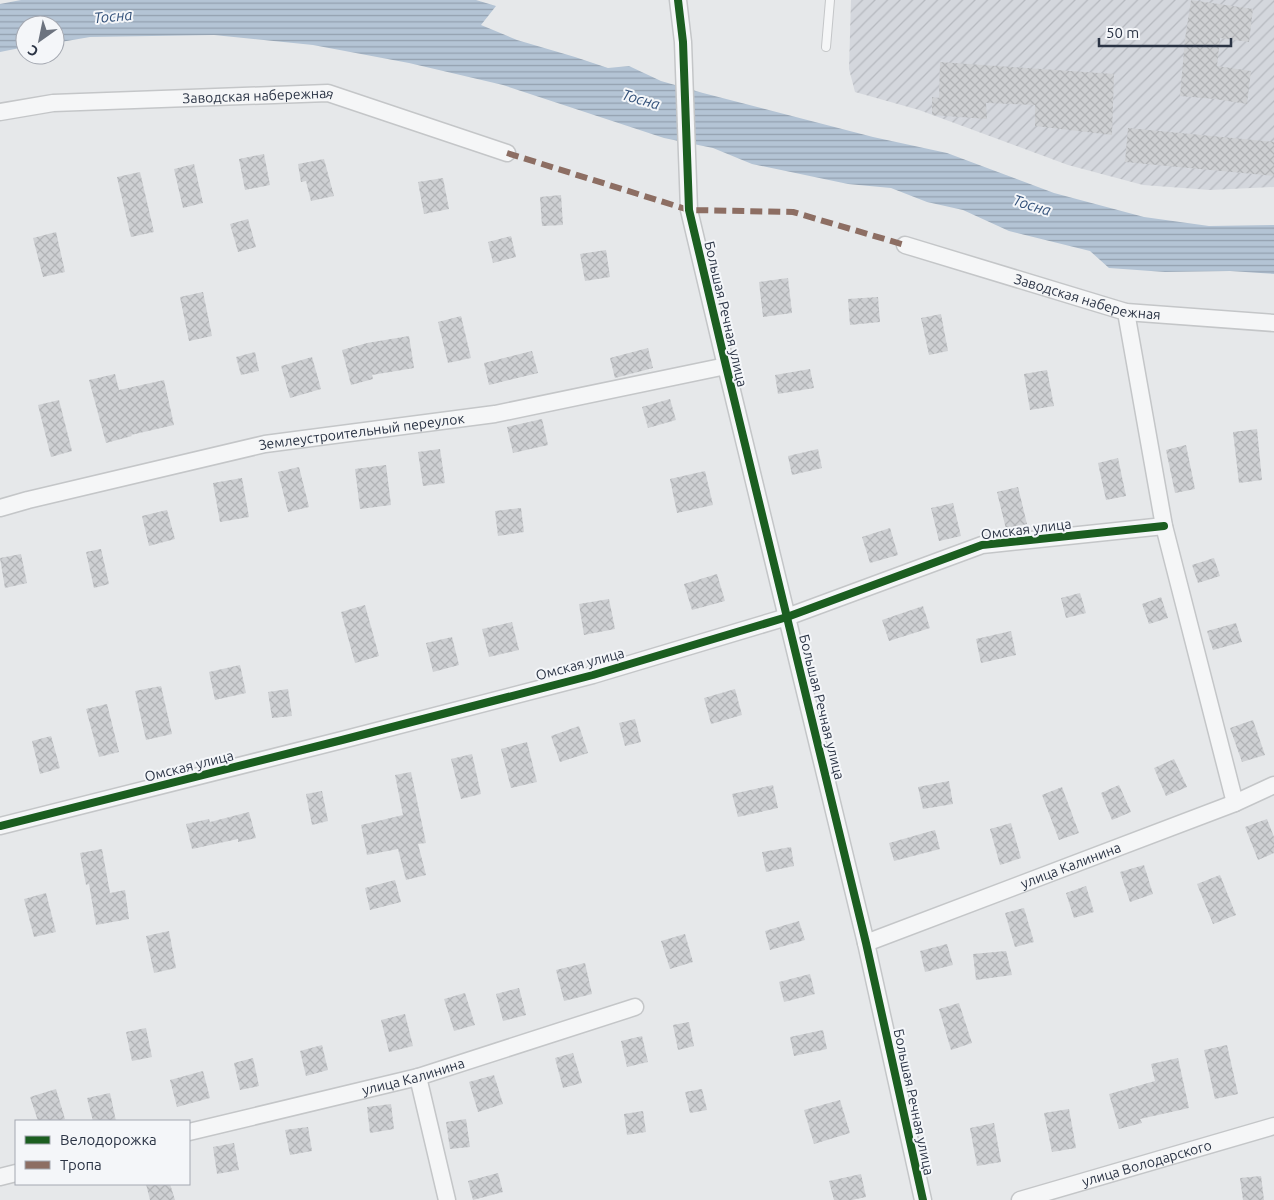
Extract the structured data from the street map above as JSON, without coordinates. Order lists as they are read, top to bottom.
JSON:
{
  "streets": {
    "street": [
      "Заводская набережная",
      "Большая Речная улица",
      "Землеустроительный переулок",
      "Омская улица",
      "улица Калинина",
      "улица Володарского"
    ]
  },
  "crossings": [
    ["Большая Речная улица", "Землеустроительный переулок"],
    ["Большая Речная улица", "Омская улица"],
    ["Большая Речная улица", "улица Калинина"]
  ],
  "water": ["Тосна"],
  "legend": ["Велодорожка", "Тропа"],
  "scale_bar": "50 m",
  "north": "bottom left"
}
